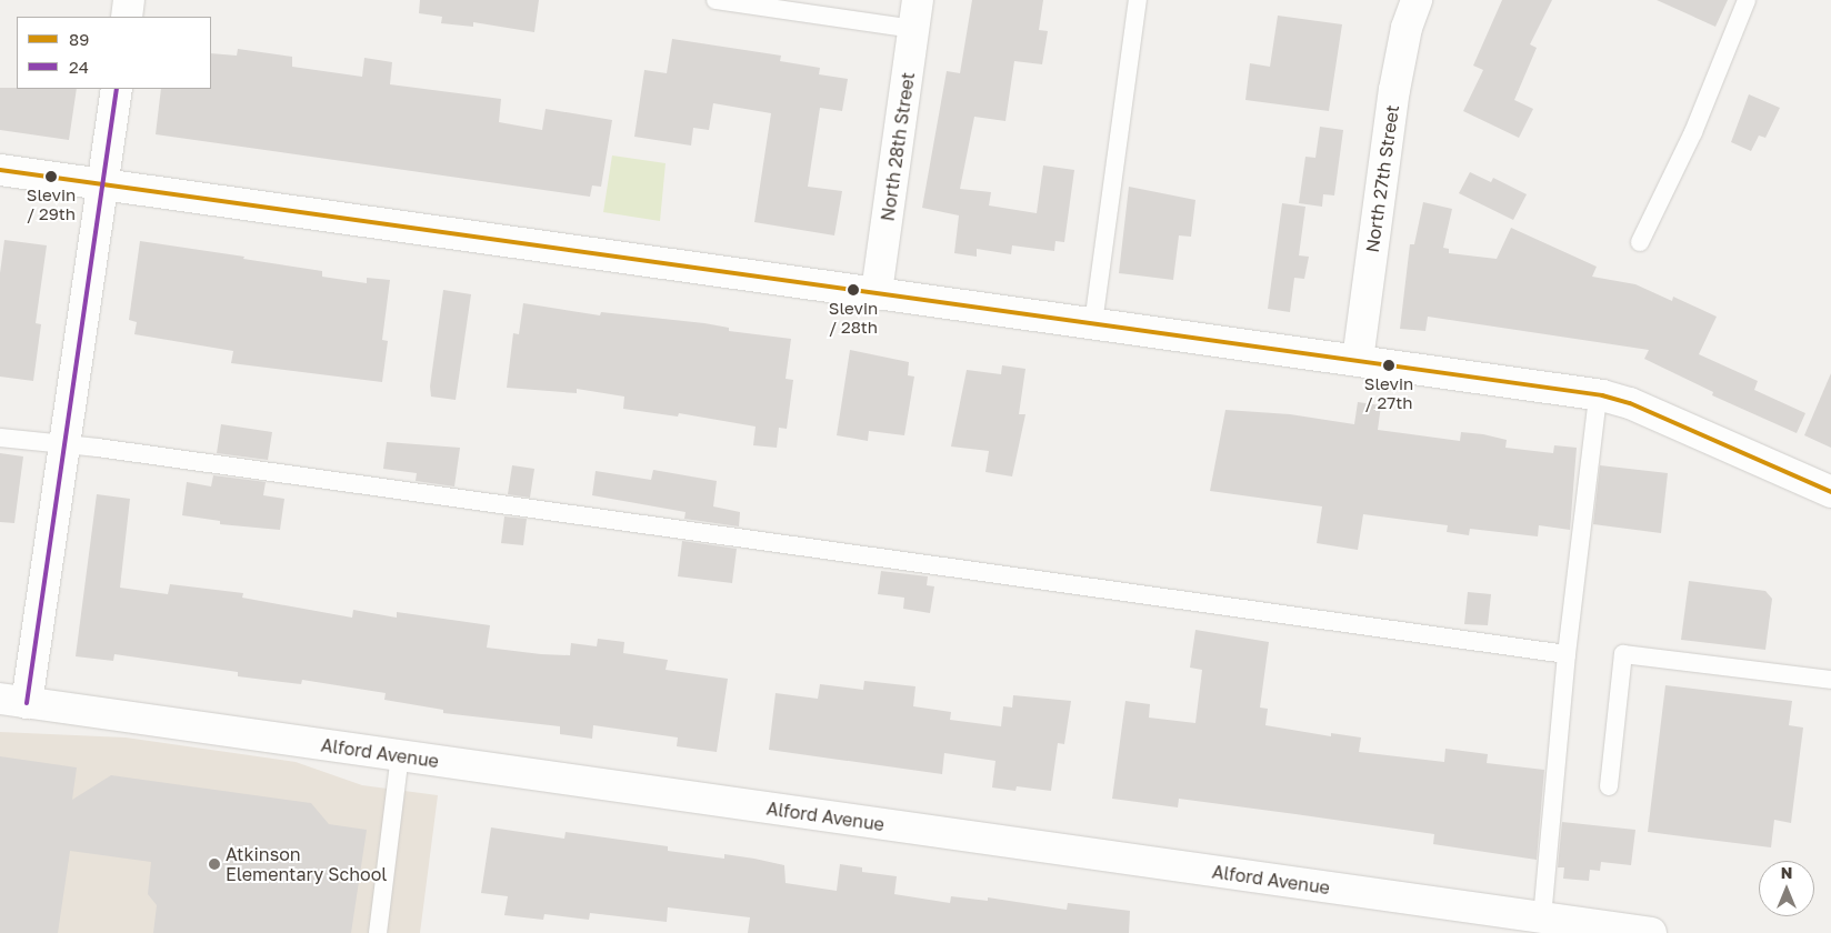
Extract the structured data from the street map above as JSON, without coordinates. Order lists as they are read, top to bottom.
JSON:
{
  "streets": {
    "street": ["North 28th Street", "North 27th Street", "Alford Avenue"]
  },
  "places": [
    "Slevin / 29th",
    "Slevin / 28th",
    "Slevin / 27th",
    "Atkinson Elementary School"
  ],
  "lines": ["transit line 24", "transit line 89"],
  "legend": ["89", "24"],
  "north": "top"
}
